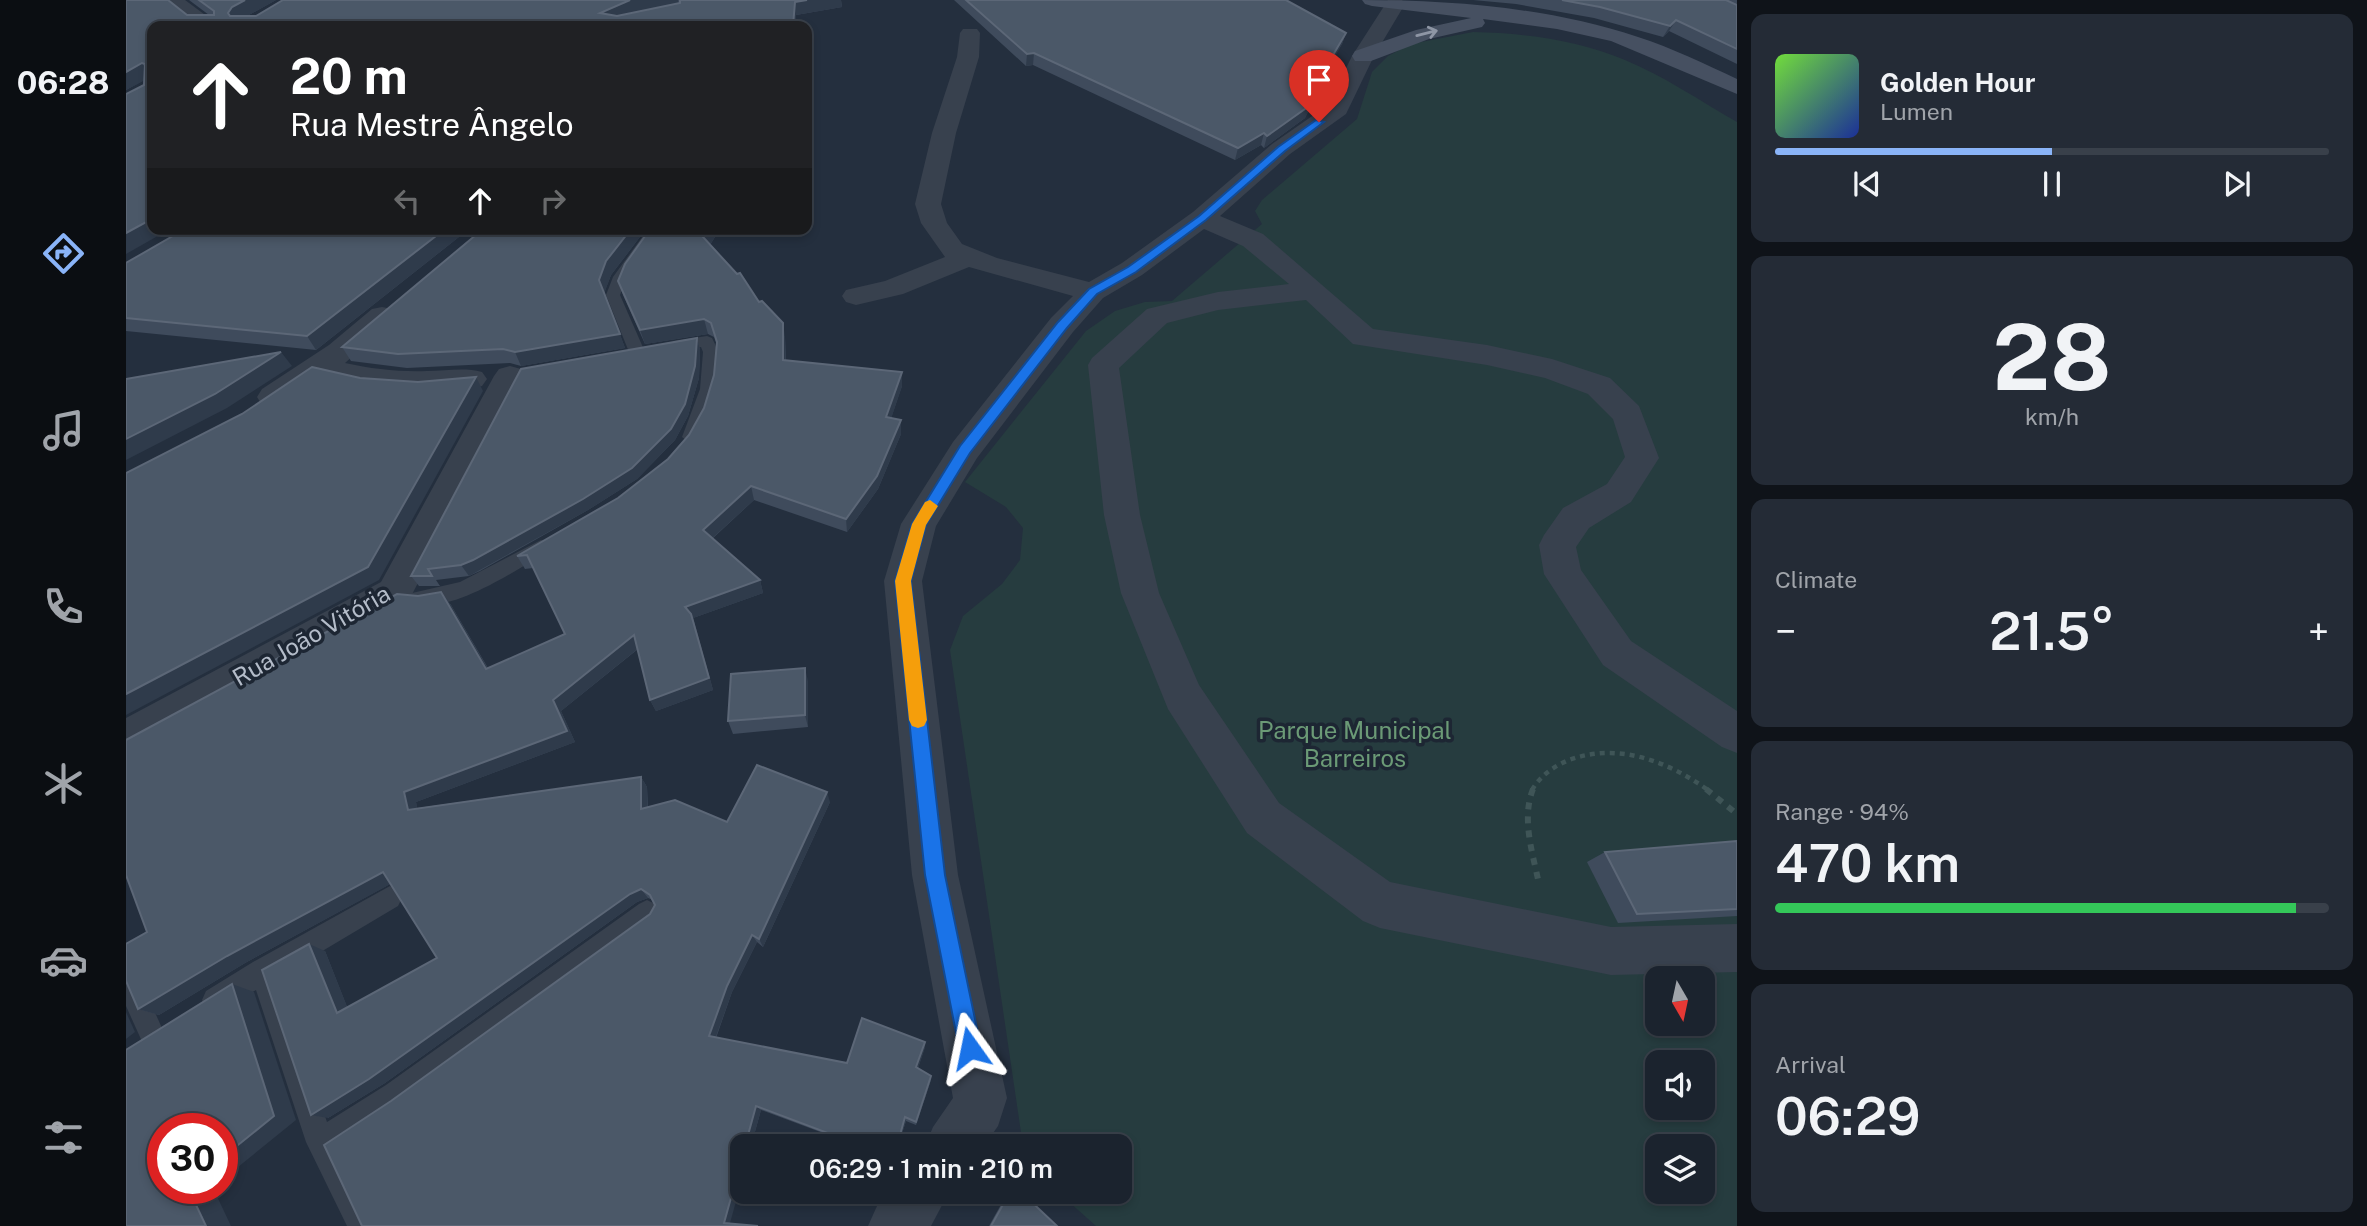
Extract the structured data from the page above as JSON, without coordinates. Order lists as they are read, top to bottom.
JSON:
{
  "streets": {
    "street": ["Rua João Vitória"]
  },
  "parks": ["Parque Municipal Barreiros"],
  "north": "bottom",
  "page": {
    "tabs": "06:28",
    "turn": ["20 m", "Rua Mestre Ângelo"],
    "song": ["Golden Hour", "Lumen"],
    "tile": [
      ["28", "km/h"],
      "Climate",
      ["Range · 94%", "470 km"],
      ["Arrival", "06:29"]
    ],
    "heat": ["−", "21.5°", "+"],
    "limit": "30",
    "trip": "06:29 · 1 min · 210 m"
  }
}
